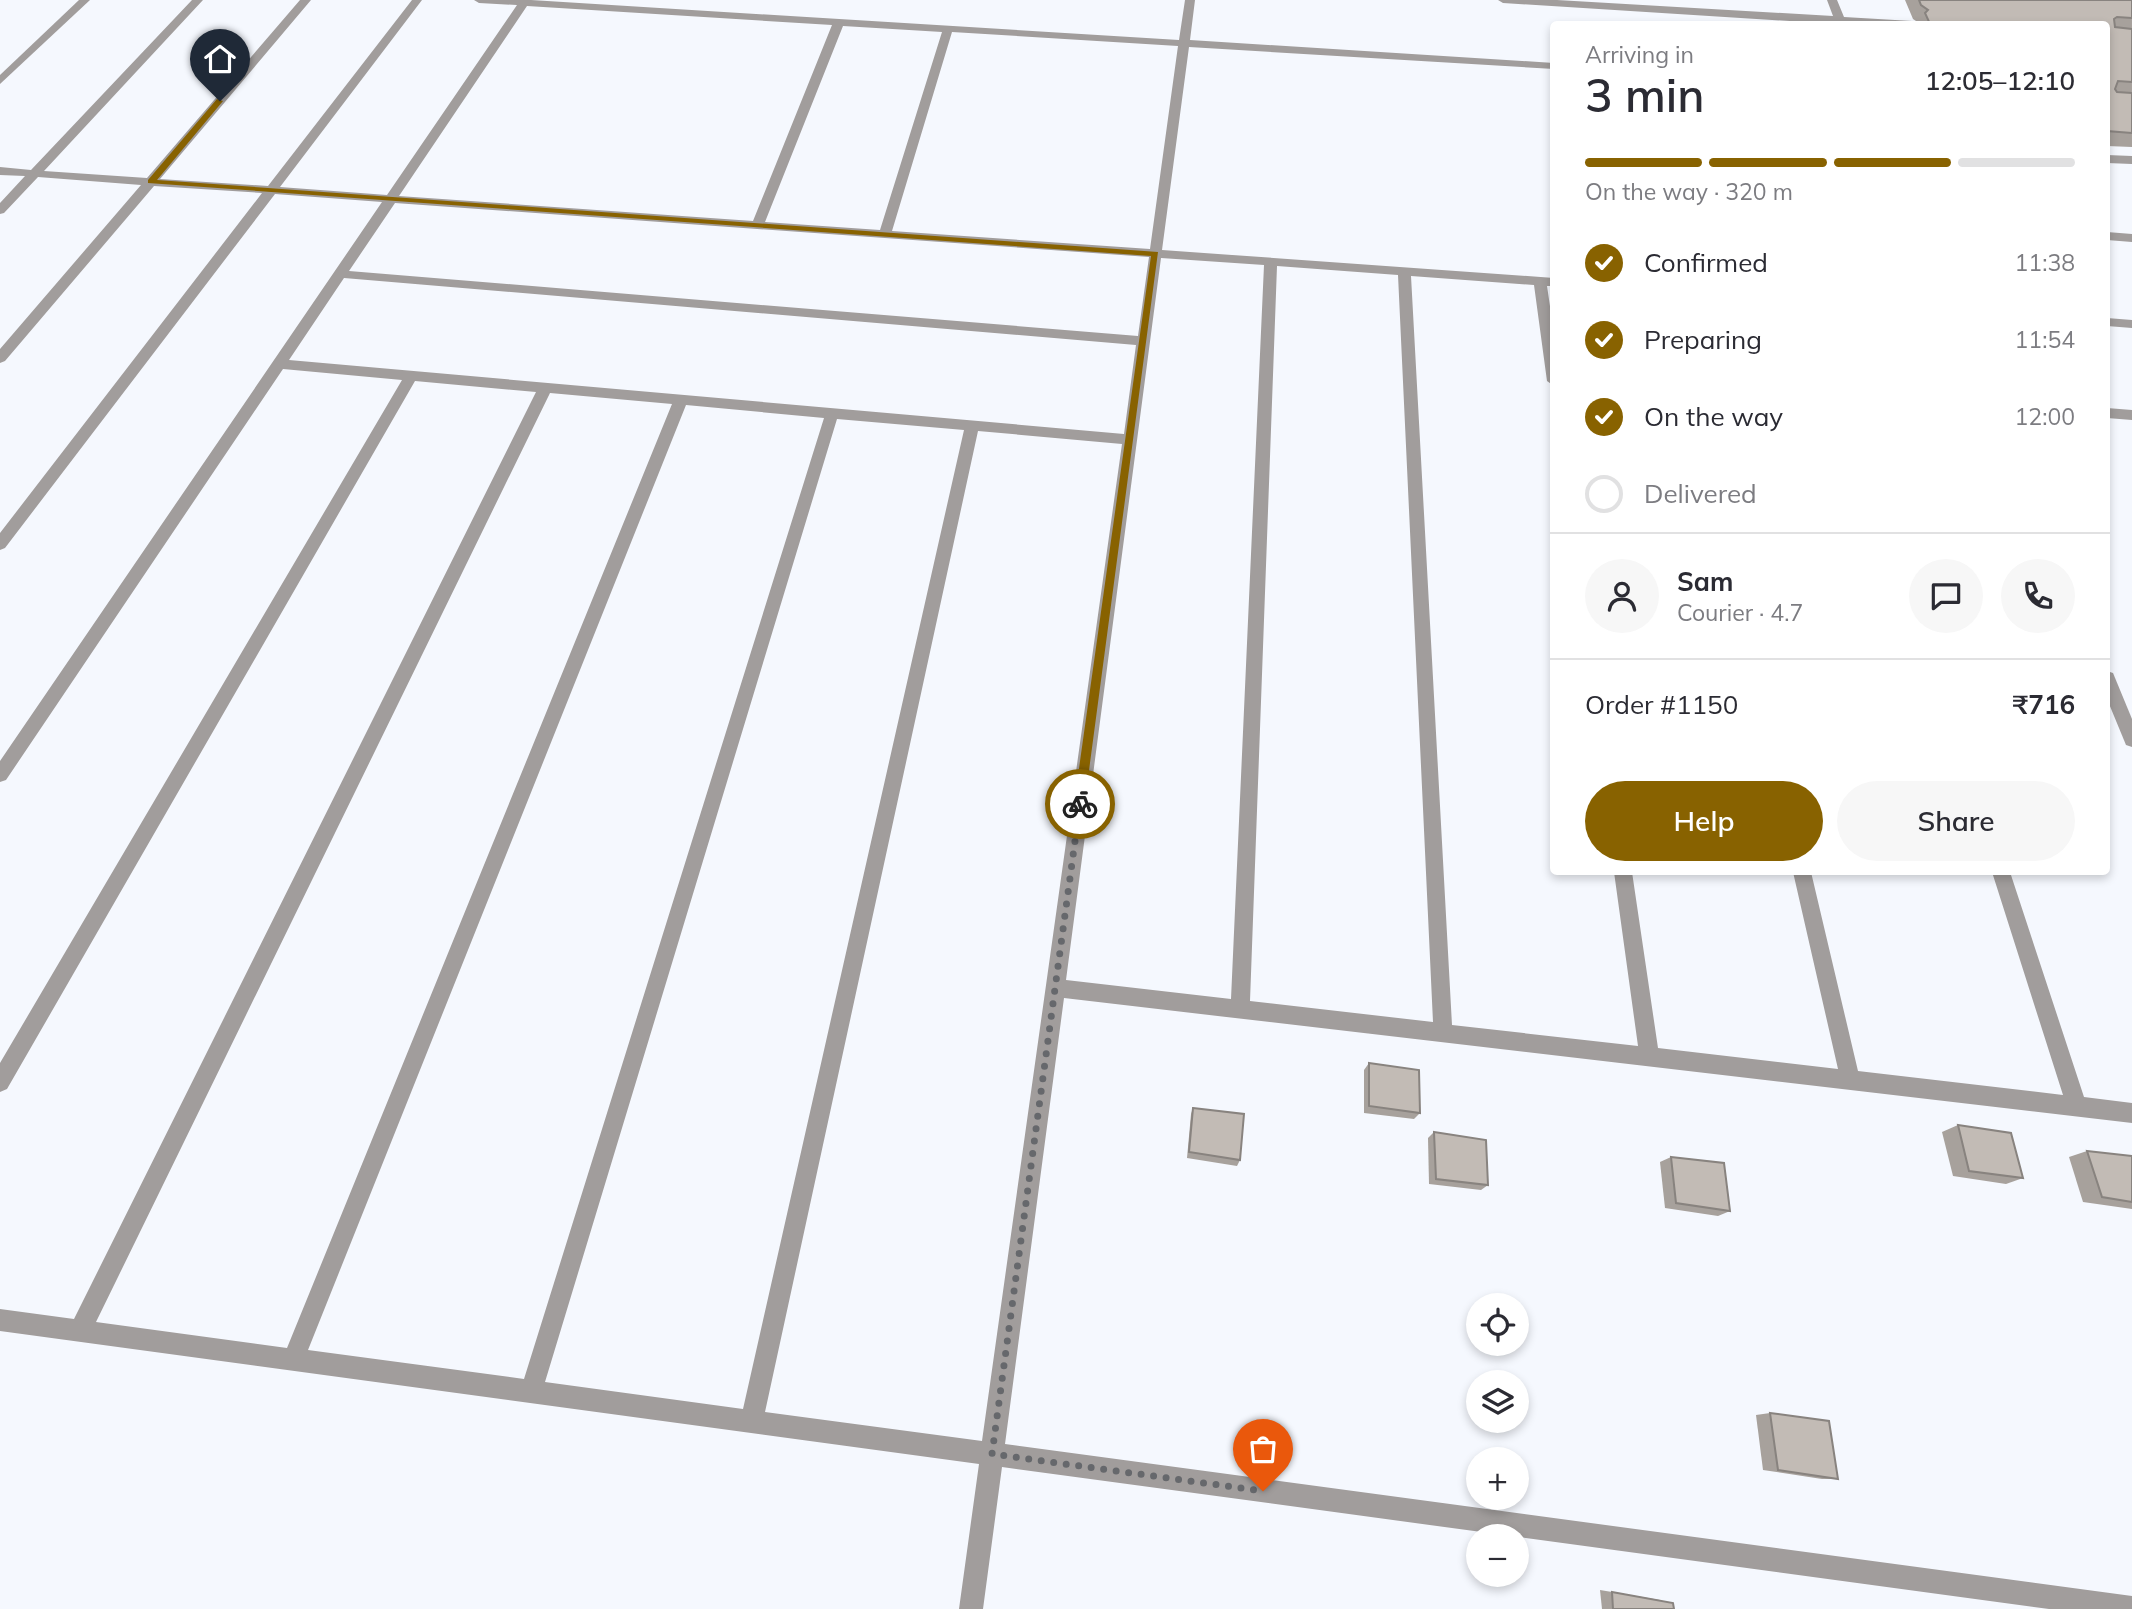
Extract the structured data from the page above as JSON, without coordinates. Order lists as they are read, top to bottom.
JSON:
{
  "page": {
    "heading": ["3 min", "Arriving in", "12:05–12:10"],
    "panel": [
      "Sam",
      "Courier · 4.7",
      "Order #1150",
      "₹716"
    ],
    "bar": "On the way · 320 m",
    "list": [
      ["Confirmed", "11:38"],
      ["Preparing", "11:54"],
      ["On the way", "12:00"],
      "Delivered"
    ],
    "buttons": ["Help", "Share"],
    "map_buttons": ["+", "−"]
  }
}
